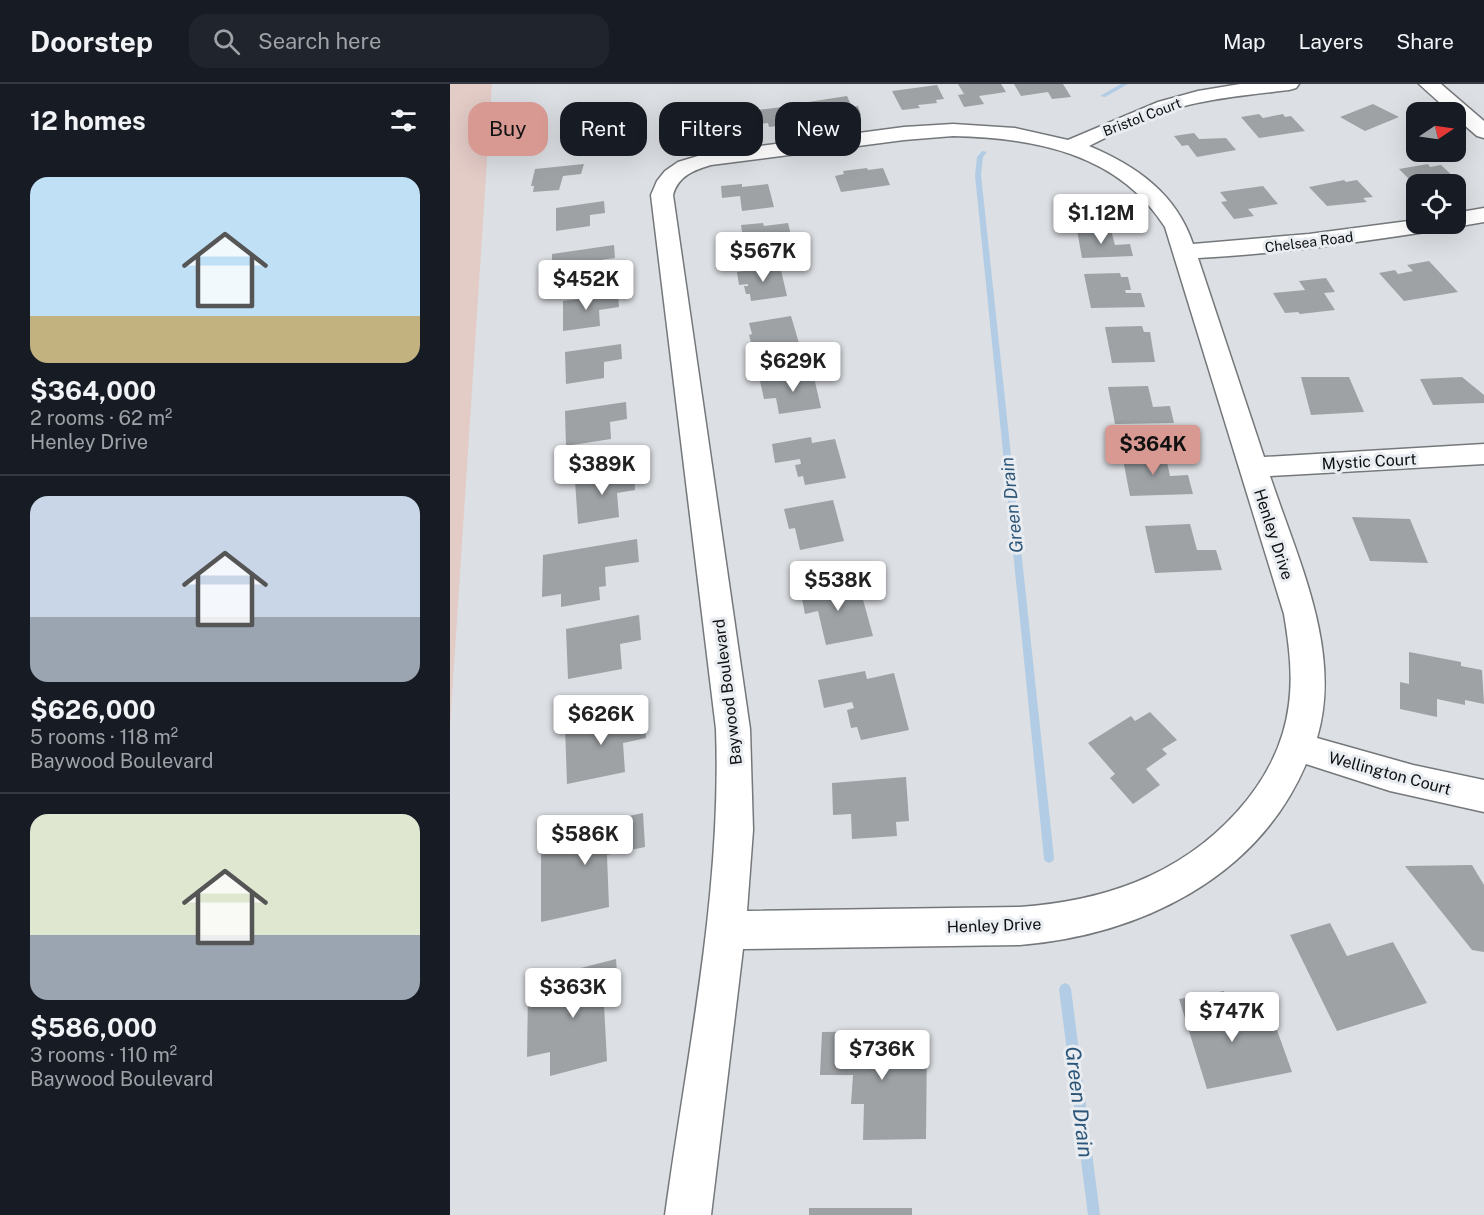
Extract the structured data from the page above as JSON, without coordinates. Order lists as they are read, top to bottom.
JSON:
{
  "streets": {
    "street": [
      "Bristol Court",
      "Chelsea Road",
      "Mystic Court",
      "Henley Drive",
      "Baywood Boulevard",
      "Wellington Court"
    ]
  },
  "crossings": [
    ["Bristol Court", "Henley Drive"],
    ["Chelsea Road", "Henley Drive"],
    ["Mystic Court", "Henley Drive"],
    ["Henley Drive", "Baywood Boulevard"],
    ["Henley Drive", "Wellington Court"]
  ],
  "water": ["Green Drain"],
  "north": "right",
  "page": {
    "header": "Doorstep",
    "search": "Search here",
    "nav": ["Map", "Layers", "Share"],
    "heading": "12 homes",
    "chip": [
      "Buy",
      "Rent",
      "Filters",
      "New"
    ],
    "list": [
      {
        "name": "$364,000",
        "note": "2 rooms · 62 m² · Henley Drive"
      },
      {
        "name": "$626,000",
        "note": "5 rooms · 118 m² · Baywood Boulevard"
      },
      {
        "name": "$586,000",
        "note": "3 rooms · 110 m² · Baywood Boulevard"
      }
    ],
    "price": [
      "$1.12M",
      "$567K",
      "$452K",
      "$629K",
      "$364K",
      "$389K",
      "$538K",
      "$626K",
      "$586K",
      "$363K",
      "$747K",
      "$736K"
    ]
  }
}
